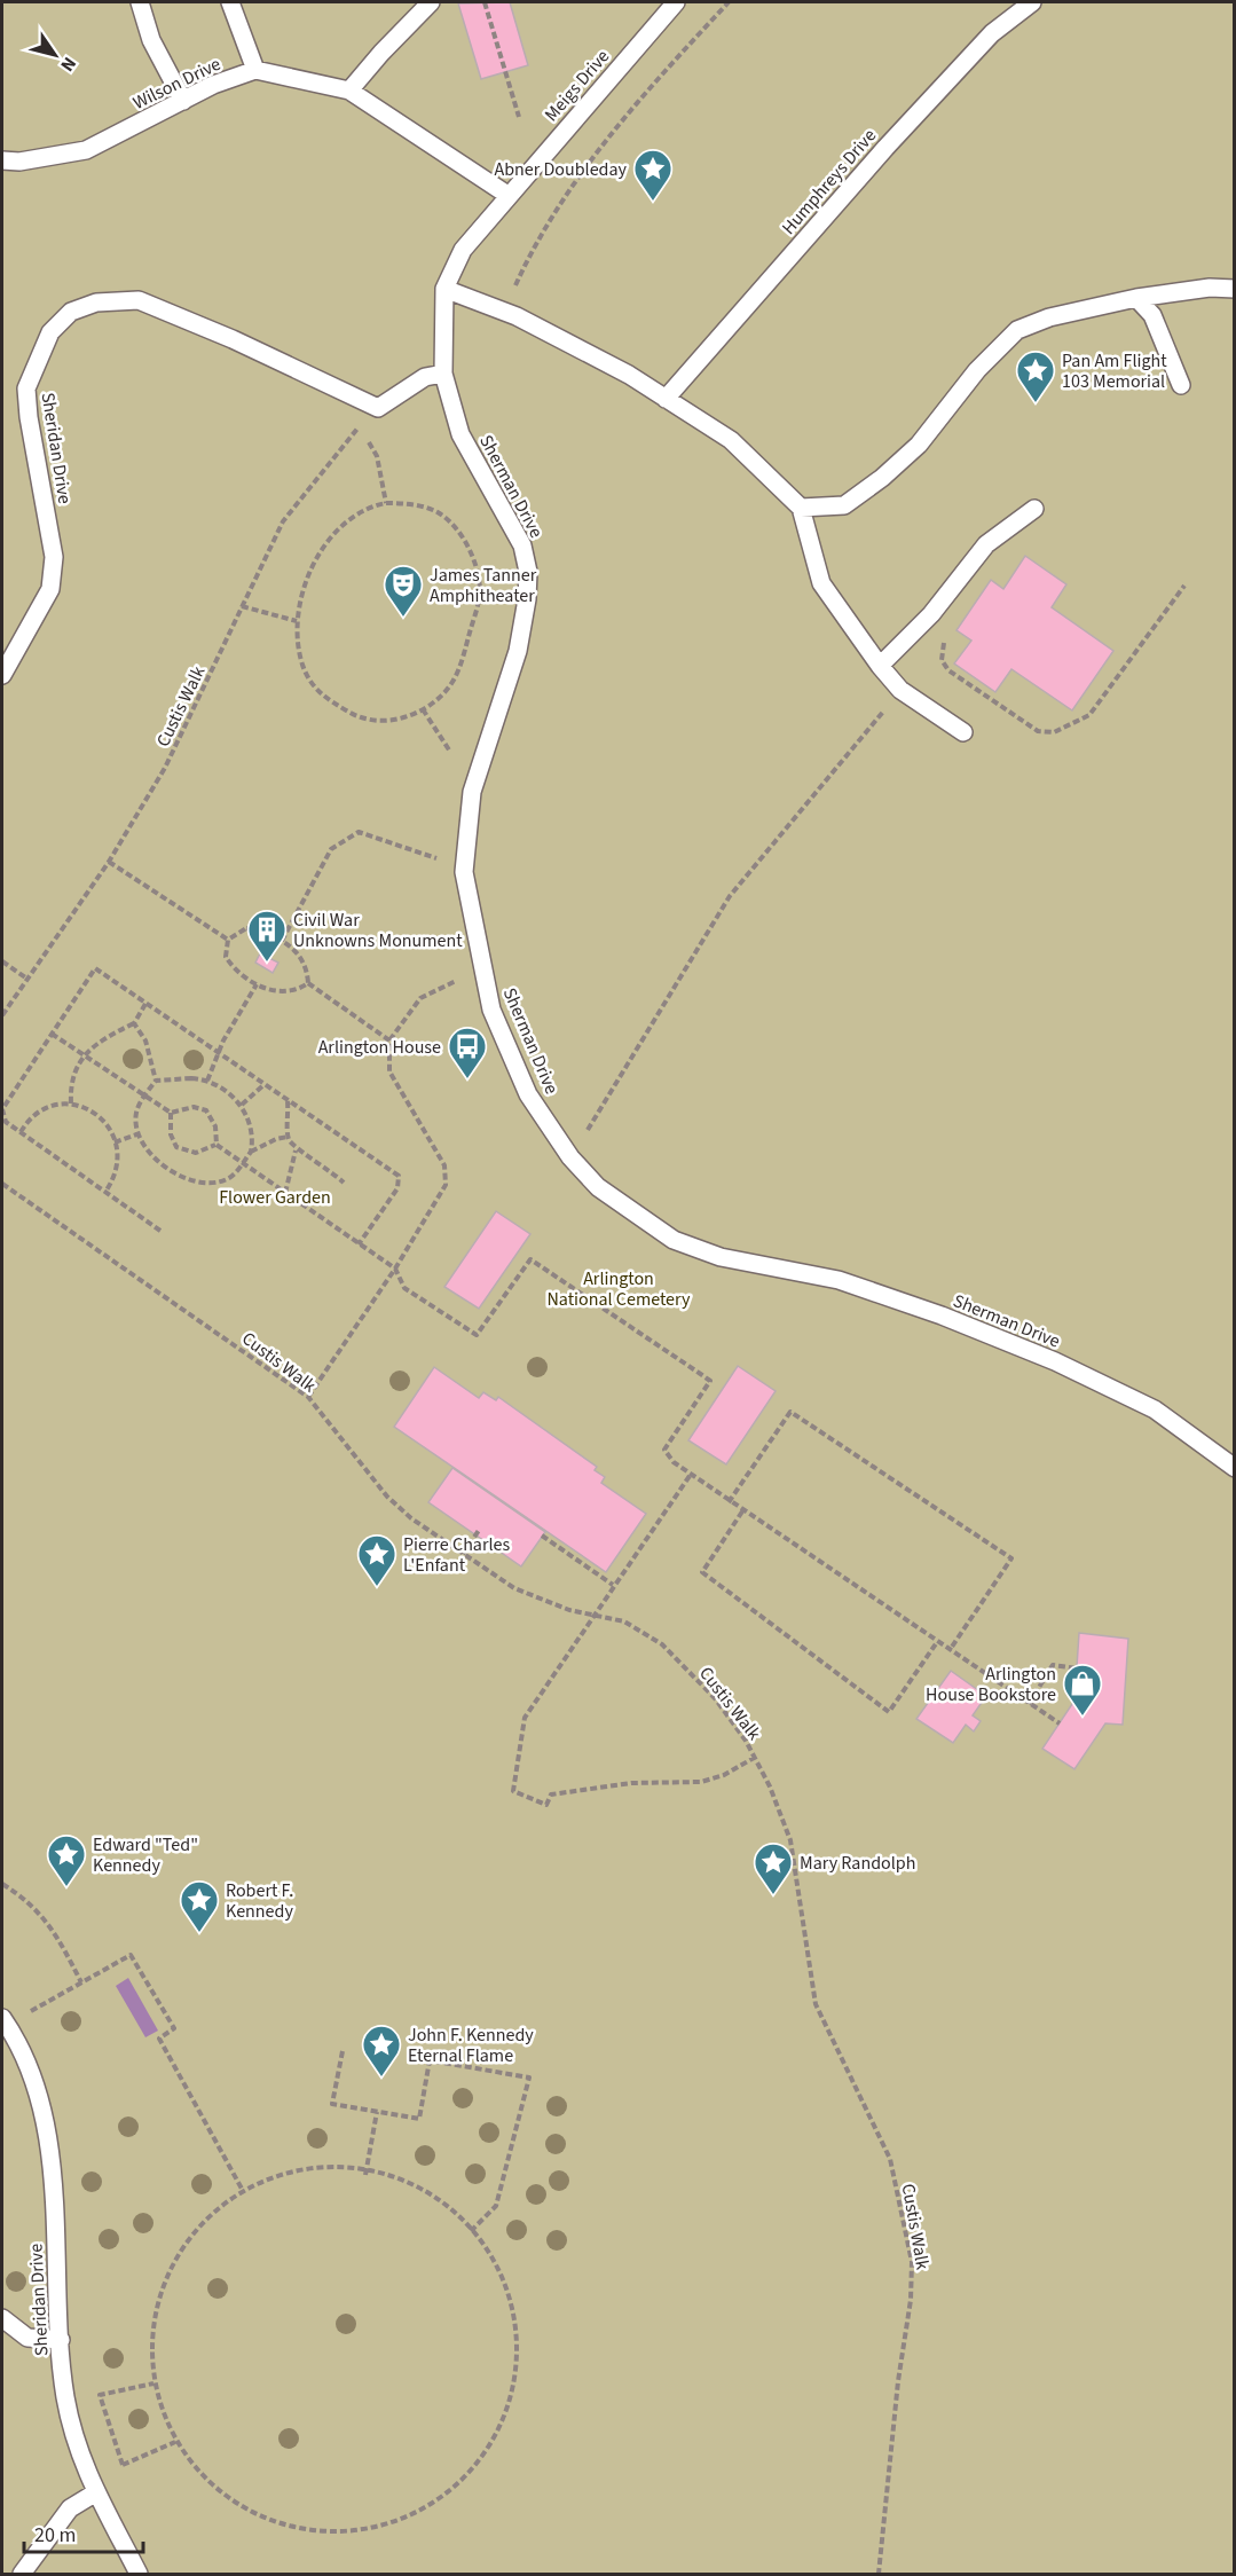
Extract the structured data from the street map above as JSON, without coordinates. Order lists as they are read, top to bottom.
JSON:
{
  "streets": {
    "lane": [
      "Wilson Drive",
      "Meigs Drive",
      "Humphreys Drive",
      "Sheridan Drive",
      "Sherman Drive"
    ],
    "path": ["Custis Walk"]
  },
  "crossings": [
    ["Meigs Drive", "Sherman Drive"],
    ["Sheridan Drive", "Custis Walk"]
  ],
  "parks": ["Flower Garden", "Arlington National Cemetery"],
  "places": {
    "place": [
      "Abner Doubleday",
      "Pan Am Flight 103 Memorial",
      "Pierre Charles L'Enfant",
      "Edward \"Ted\" Kennedy",
      "Mary Randolph",
      "Robert F. Kennedy",
      "John F. Kennedy Eternal Flame"
    ],
    "theatre": ["James Tanner Amphitheater"],
    "building": ["Civil War Unknowns Monument"],
    "bus stop": ["Arlington House"],
    "shop": ["Arlington House Bookstore"]
  },
  "scale_bar": "20 m",
  "north": "bottom right"
}
